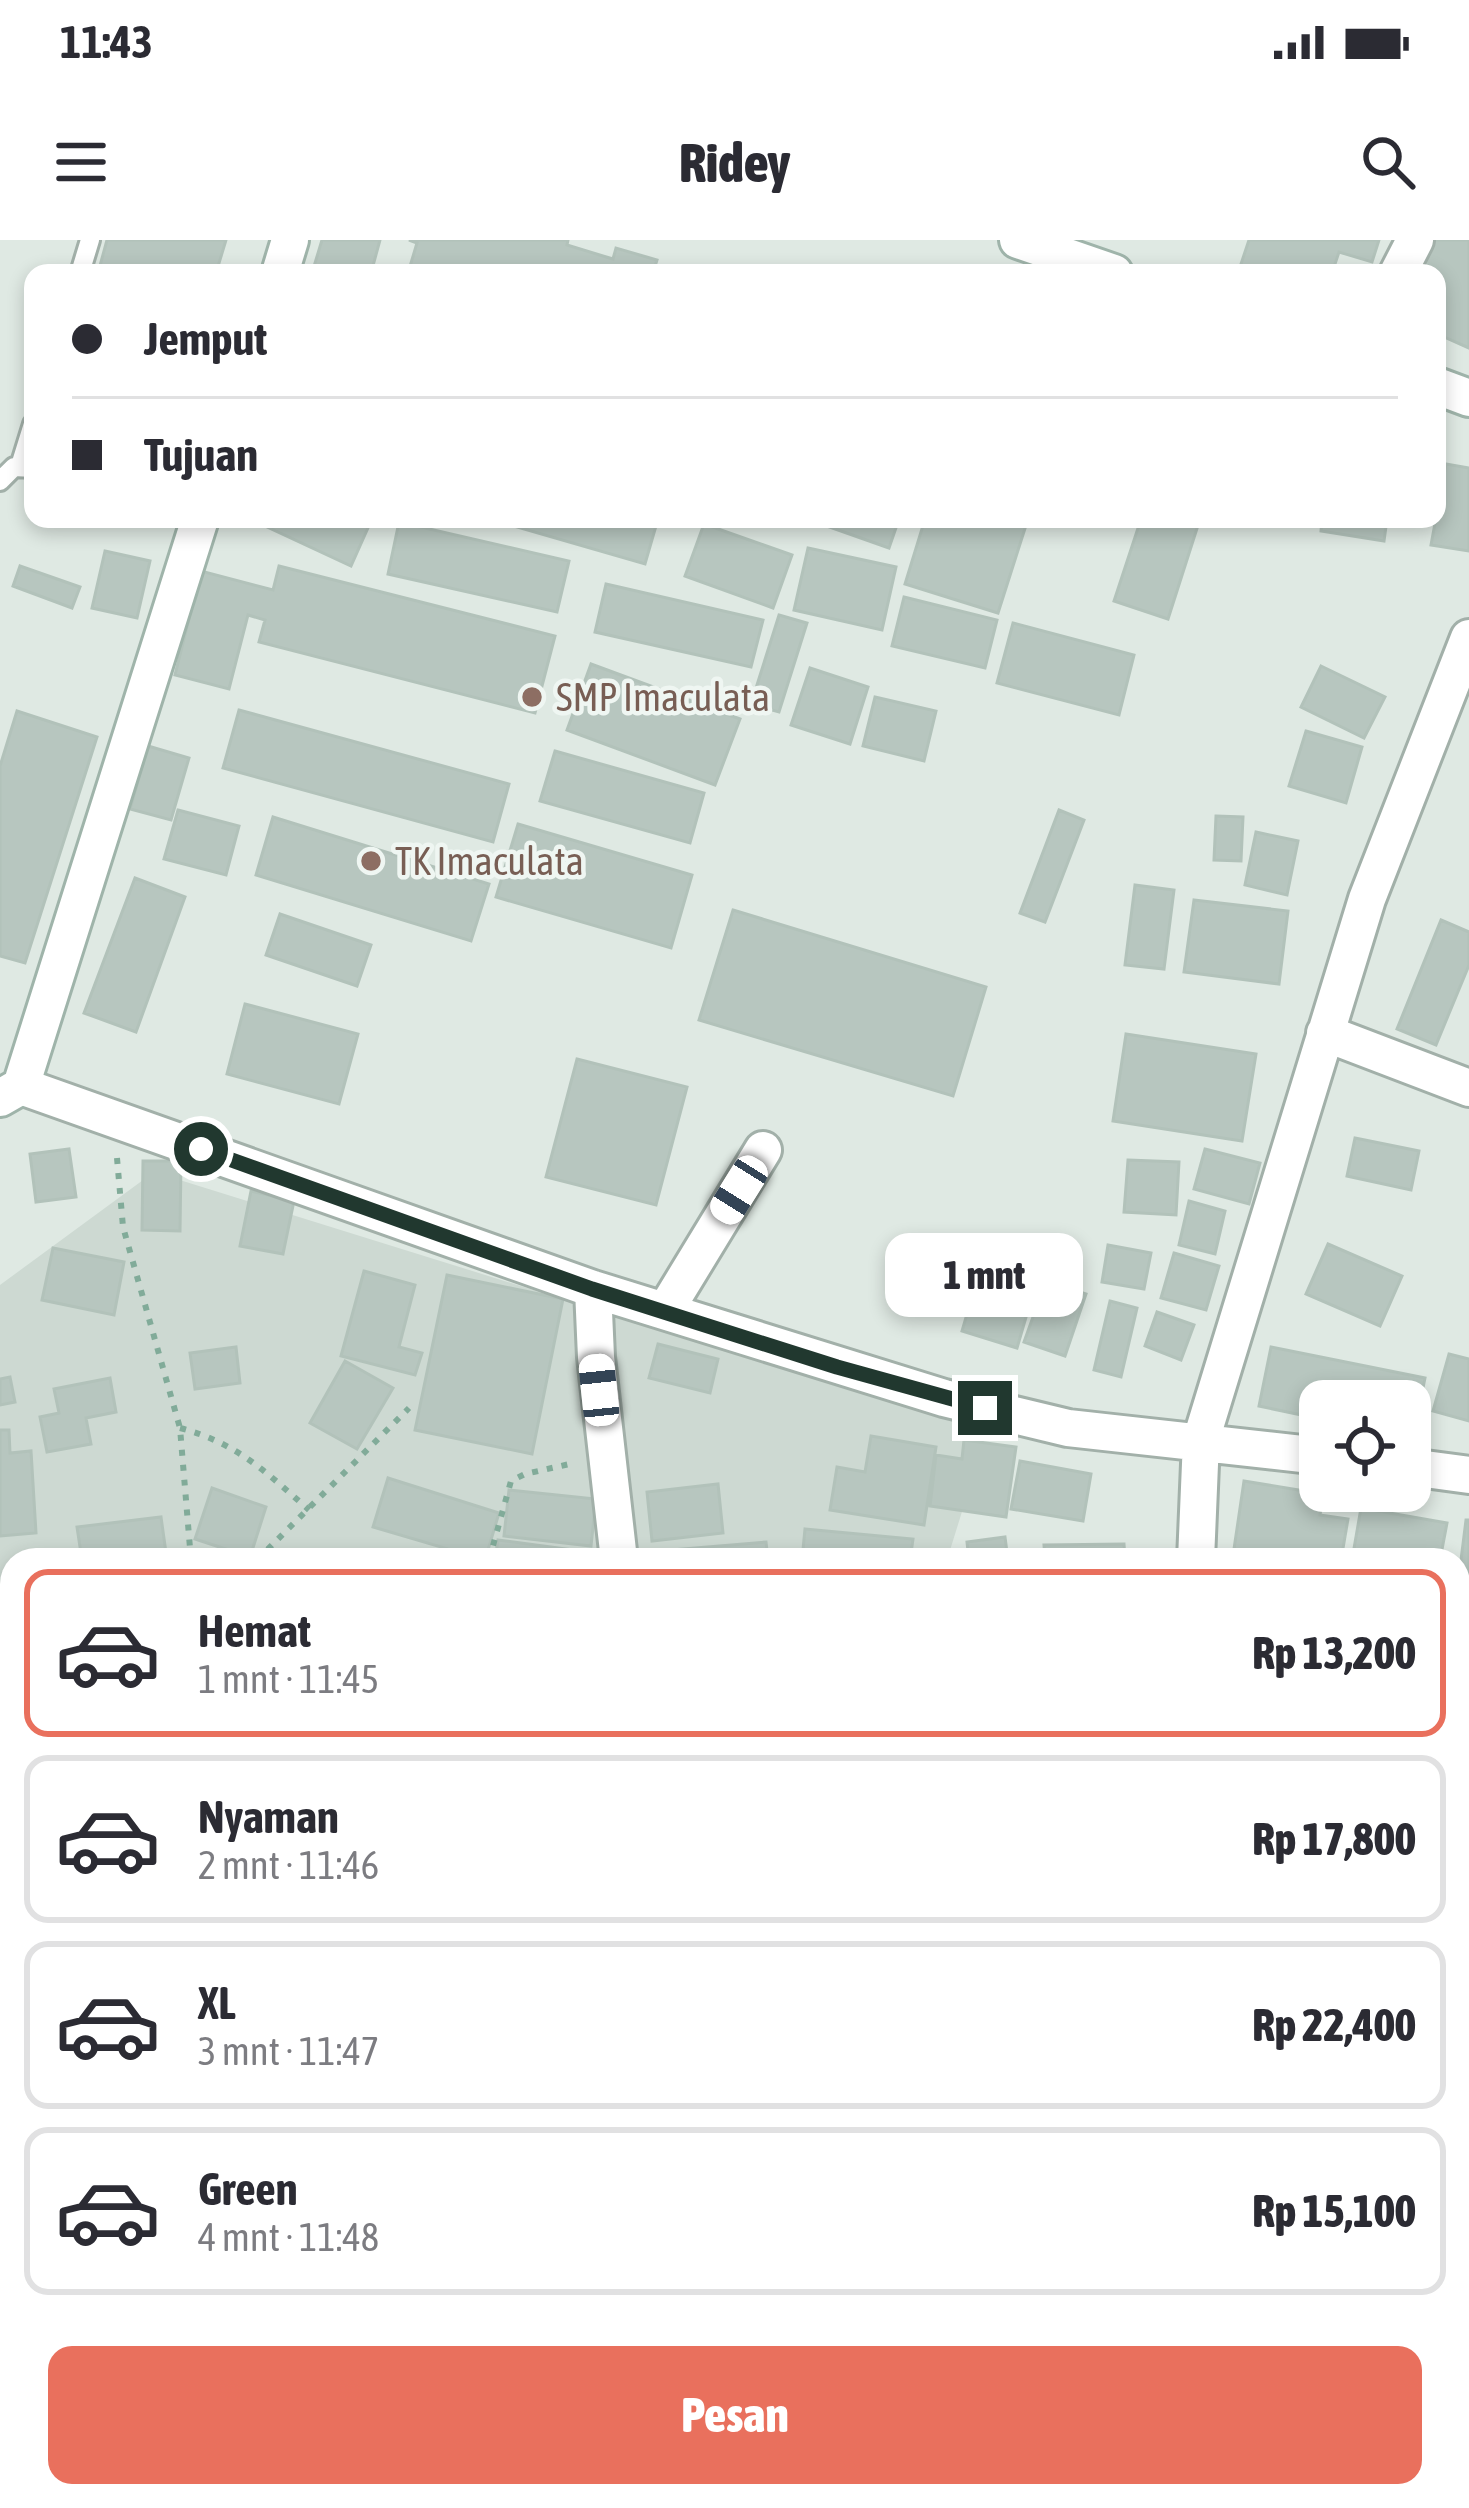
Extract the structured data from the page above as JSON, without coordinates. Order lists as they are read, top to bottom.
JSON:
{
  "places": ["SMP Imaculata", "TK Imaculata"],
  "page": {
    "status": "11:43",
    "header": "Ridey",
    "banner": ["Jemput", "Tujuan"],
    "bubble": "1 mnt",
    "list": [
      {
        "name": "Hemat",
        "note": "1 mnt · 11:45",
        "value": "Rp 13,200"
      },
      {
        "name": "Nyaman",
        "note": "2 mnt · 11:46",
        "value": "Rp 17,800"
      },
      {
        "name": "XL",
        "note": "3 mnt · 11:47",
        "value": "Rp 22,400"
      },
      {
        "name": "Green",
        "note": "4 mnt · 11:48",
        "value": "Rp 15,100"
      }
    ],
    "buttons": "Pesan"
  }
}
